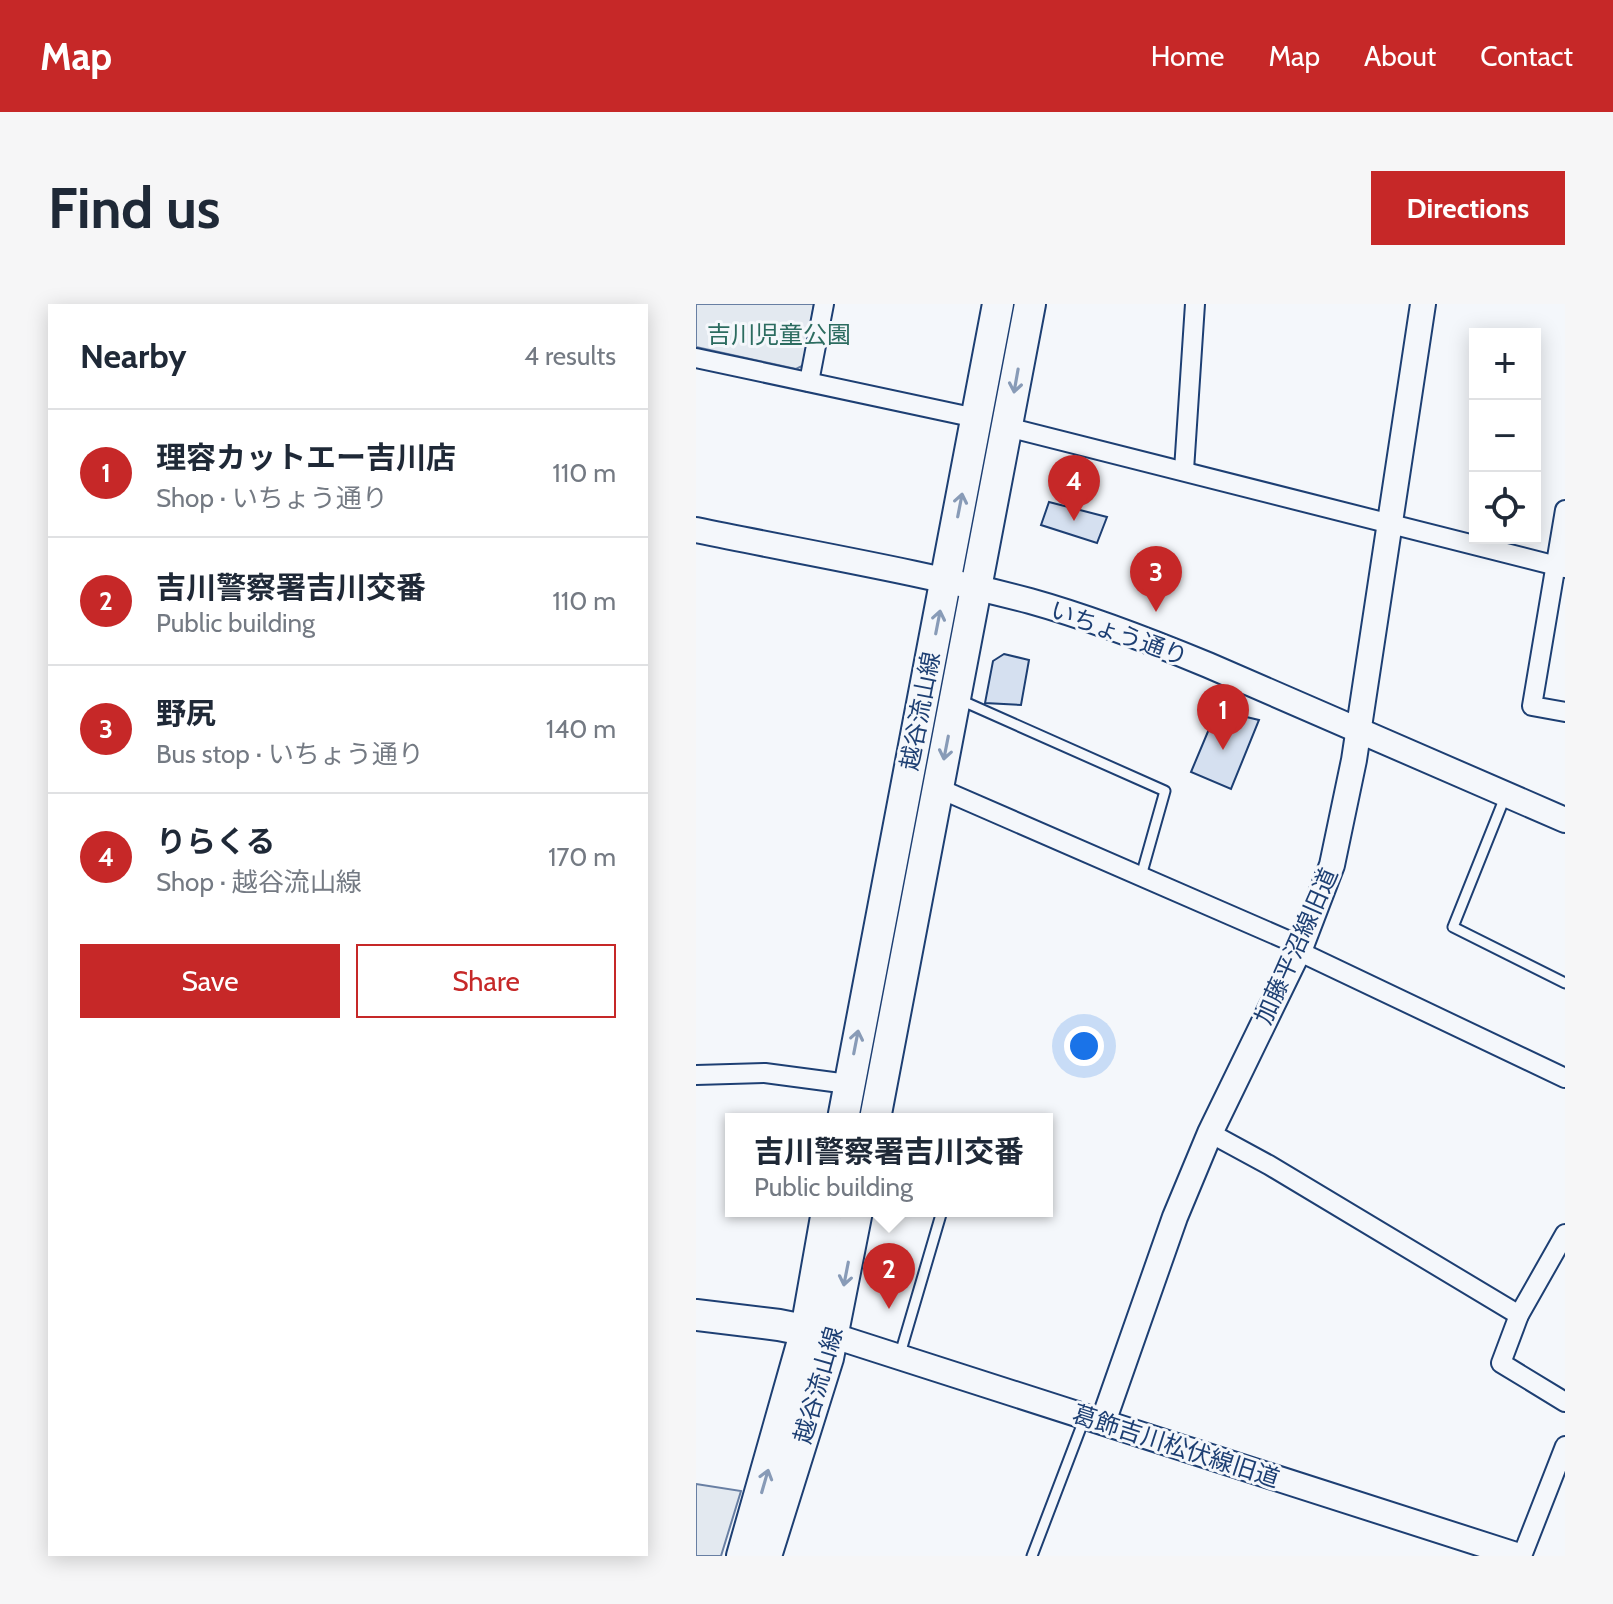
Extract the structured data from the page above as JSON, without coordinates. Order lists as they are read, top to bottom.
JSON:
{
  "streets": {
    "main road": ["越谷流山線"],
    "street": ["いちょう通り", "加藤平沼線旧道", "葛飾吉川松伏線旧道"]
  },
  "crossings": [
    ["いちょう通り", "越谷流山線"],
    ["いちょう通り", "加藤平沼線旧道"],
    ["越谷流山線", "葛飾吉川松伏線旧道"],
    ["加藤平沼線旧道", "葛飾吉川松伏線旧道"]
  ],
  "parks": ["吉川児童公園"],
  "page": {
    "header": "Map",
    "nav": [
      "Home",
      "Map",
      "About",
      "Contact"
    ],
    "buttons": [
      "Directions",
      ["Save", "Share"]
    ],
    "title": "Find us",
    "heading": ["Nearby", "4 results"],
    "map_buttons": ["+", "−"],
    "list": [
      {
        "mark": "1",
        "name": "理容カットエー吉川店",
        "note": "Shop · いちょう通り",
        "value": "110 m"
      },
      {
        "mark": "2",
        "name": "吉川警察署吉川交番",
        "note": "Public building",
        "value": "110 m"
      },
      {
        "mark": "3",
        "name": "野尻",
        "note": "Bus stop · いちょう通り",
        "value": "140 m"
      },
      {
        "mark": "4",
        "name": "りらくる",
        "note": "Shop · 越谷流山線",
        "value": "170 m"
      }
    ],
    "pins": [
      "4",
      "3",
      "1",
      "2"
    ],
    "popup": ["吉川警察署吉川交番", "Public building"]
  }
}
